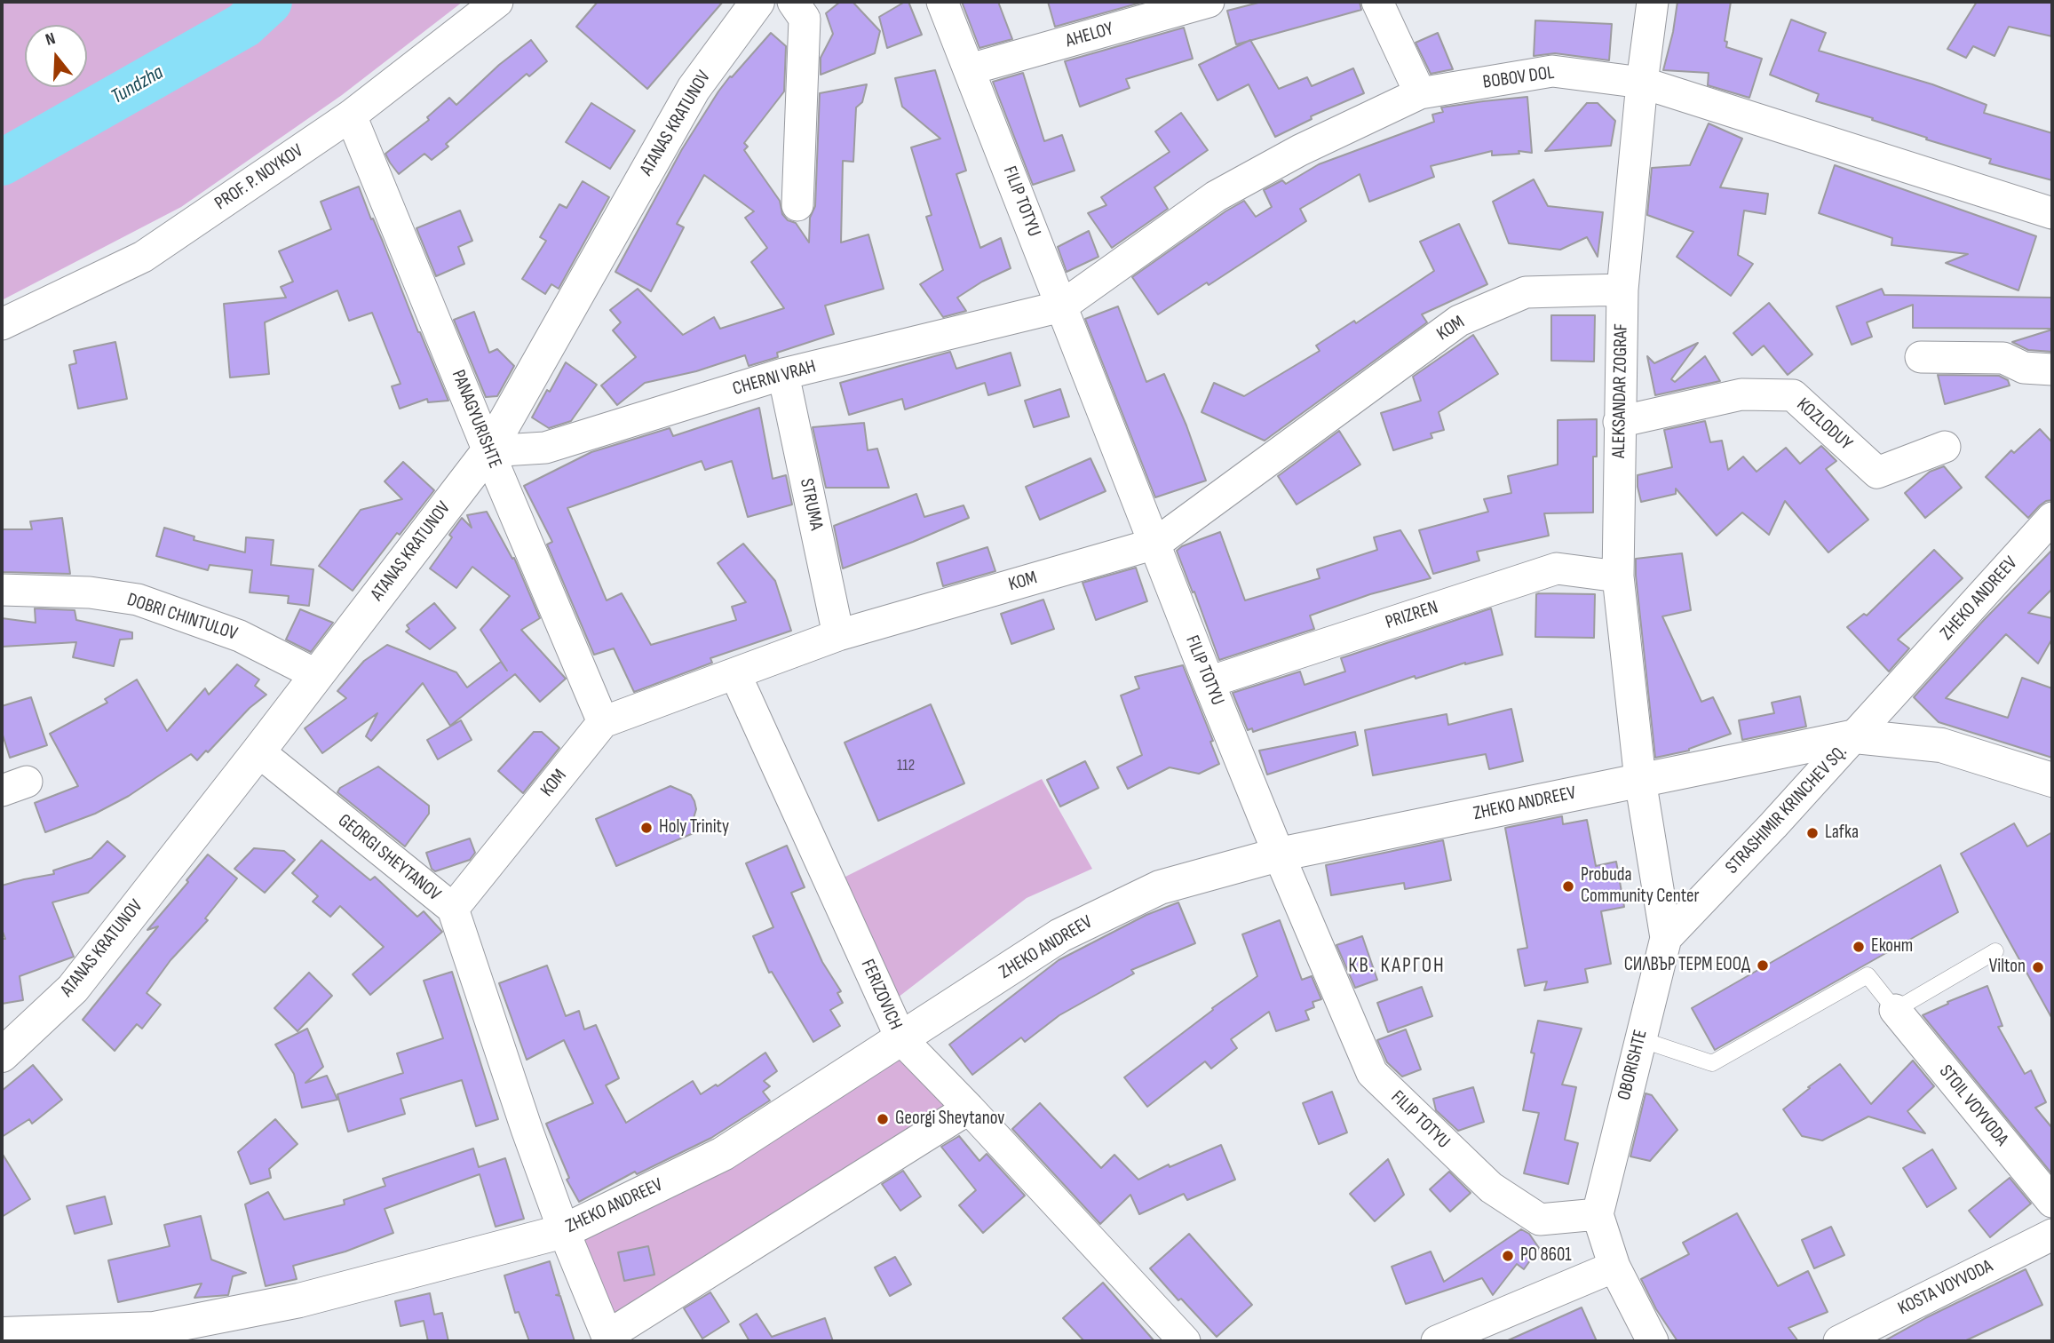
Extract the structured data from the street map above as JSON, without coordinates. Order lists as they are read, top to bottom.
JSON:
{
  "streets": {
    "street": [
      "AHELOY",
      "BOBOV DOL",
      "ATANAS KRATUNOV",
      "PROF. P. NOYKOV",
      "FILIP TOTYU",
      "KOM",
      "CHERNI VRAH",
      "ALEKSANDAR ZOGRAF",
      "PANAGYURISHTE",
      "KOZLODUY",
      "STRUMA",
      "ZHEKO ANDREEV",
      "PRIZREN",
      "DOBRI CHINTULOV",
      "STRASHIMIR KRINCHEV SQ.",
      "GEORGI SHEYTANOV",
      "FERIZOVICH",
      "OBORISHTE",
      "STOIL VOYVODA",
      "KOSTA VOYVODA"
    ]
  },
  "crossings": [
    ["AHELOY", "FILIP TOTYU"],
    ["BOBOV DOL", "FILIP TOTYU"],
    ["BOBOV DOL", "CHERNI VRAH"],
    ["BOBOV DOL", "ALEKSANDAR ZOGRAF"],
    ["ATANAS KRATUNOV", "CHERNI VRAH"],
    ["ATANAS KRATUNOV", "PANAGYURISHTE"],
    ["ATANAS KRATUNOV", "DOBRI CHINTULOV"],
    ["ATANAS KRATUNOV", "GEORGI SHEYTANOV"],
    ["PROF. P. NOYKOV", "PANAGYURISHTE"],
    ["FILIP TOTYU", "KOM"],
    ["FILIP TOTYU", "CHERNI VRAH"],
    ["FILIP TOTYU", "ZHEKO ANDREEV"],
    ["FILIP TOTYU", "PRIZREN"],
    ["FILIP TOTYU", "OBORISHTE"],
    ["KOM", "ALEKSANDAR ZOGRAF"],
    ["KOM", "PANAGYURISHTE"],
    ["KOM", "STRUMA"],
    ["KOM", "GEORGI SHEYTANOV"],
    ["KOM", "FERIZOVICH"],
    ["CHERNI VRAH", "PANAGYURISHTE"],
    ["CHERNI VRAH", "STRUMA"],
    ["ALEKSANDAR ZOGRAF", "KOZLODUY"],
    ["ALEKSANDAR ZOGRAF", "ZHEKO ANDREEV"],
    ["ALEKSANDAR ZOGRAF", "PRIZREN"],
    ["ALEKSANDAR ZOGRAF", "OBORISHTE"],
    ["ZHEKO ANDREEV", "STRASHIMIR KRINCHEV SQ."],
    ["ZHEKO ANDREEV", "GEORGI SHEYTANOV"],
    ["ZHEKO ANDREEV", "FERIZOVICH"],
    ["ZHEKO ANDREEV", "OBORISHTE"],
    ["STRASHIMIR KRINCHEV SQ.", "OBORISHTE"]
  ],
  "districts": ["КВ. КАРГОН"],
  "water": ["Tundzha"],
  "places": [
    "Holy Trinity",
    "Lafka",
    "Probuda Community Center",
    "Еконт",
    "СИЛВЪР ТЕРМ ЕООД",
    "Vilton",
    "Georgi Sheytanov",
    "PO 8601"
  ],
  "house_numbers": ["112"],
  "north": "top"
}
